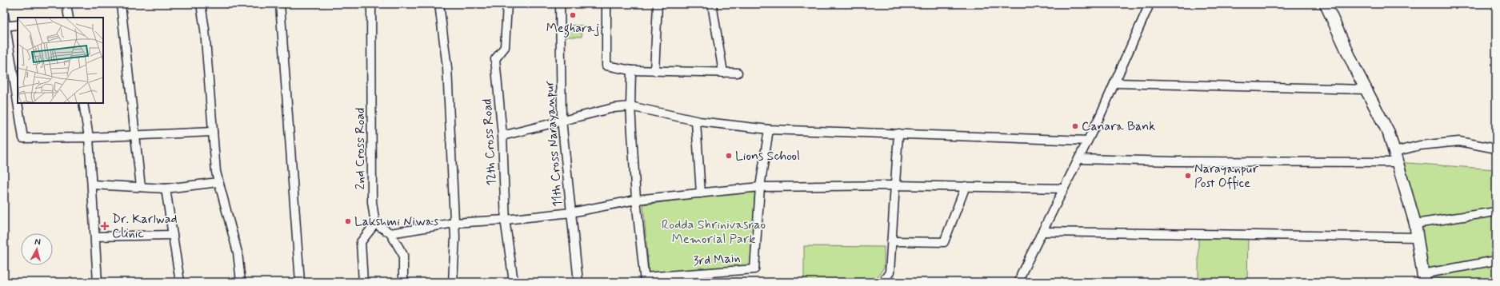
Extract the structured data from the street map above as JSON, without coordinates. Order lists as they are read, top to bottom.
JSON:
{
  "streets": {
    "street": [
      "12th Cross Road",
      "11th Cross Narayanpur",
      "2nd Cross Road",
      "3rd Main"
    ]
  },
  "parks": ["Rodda Shrinivasrao Memorial Park"],
  "places": {
    "other": [
      "Megharaj",
      "Canara Bank",
      "Lions School",
      "Narayanpur Post Office",
      "Lakshmi Niwas"
    ],
    "health": ["Dr. Karlwad Clinic"]
  },
  "north": "top"
}
